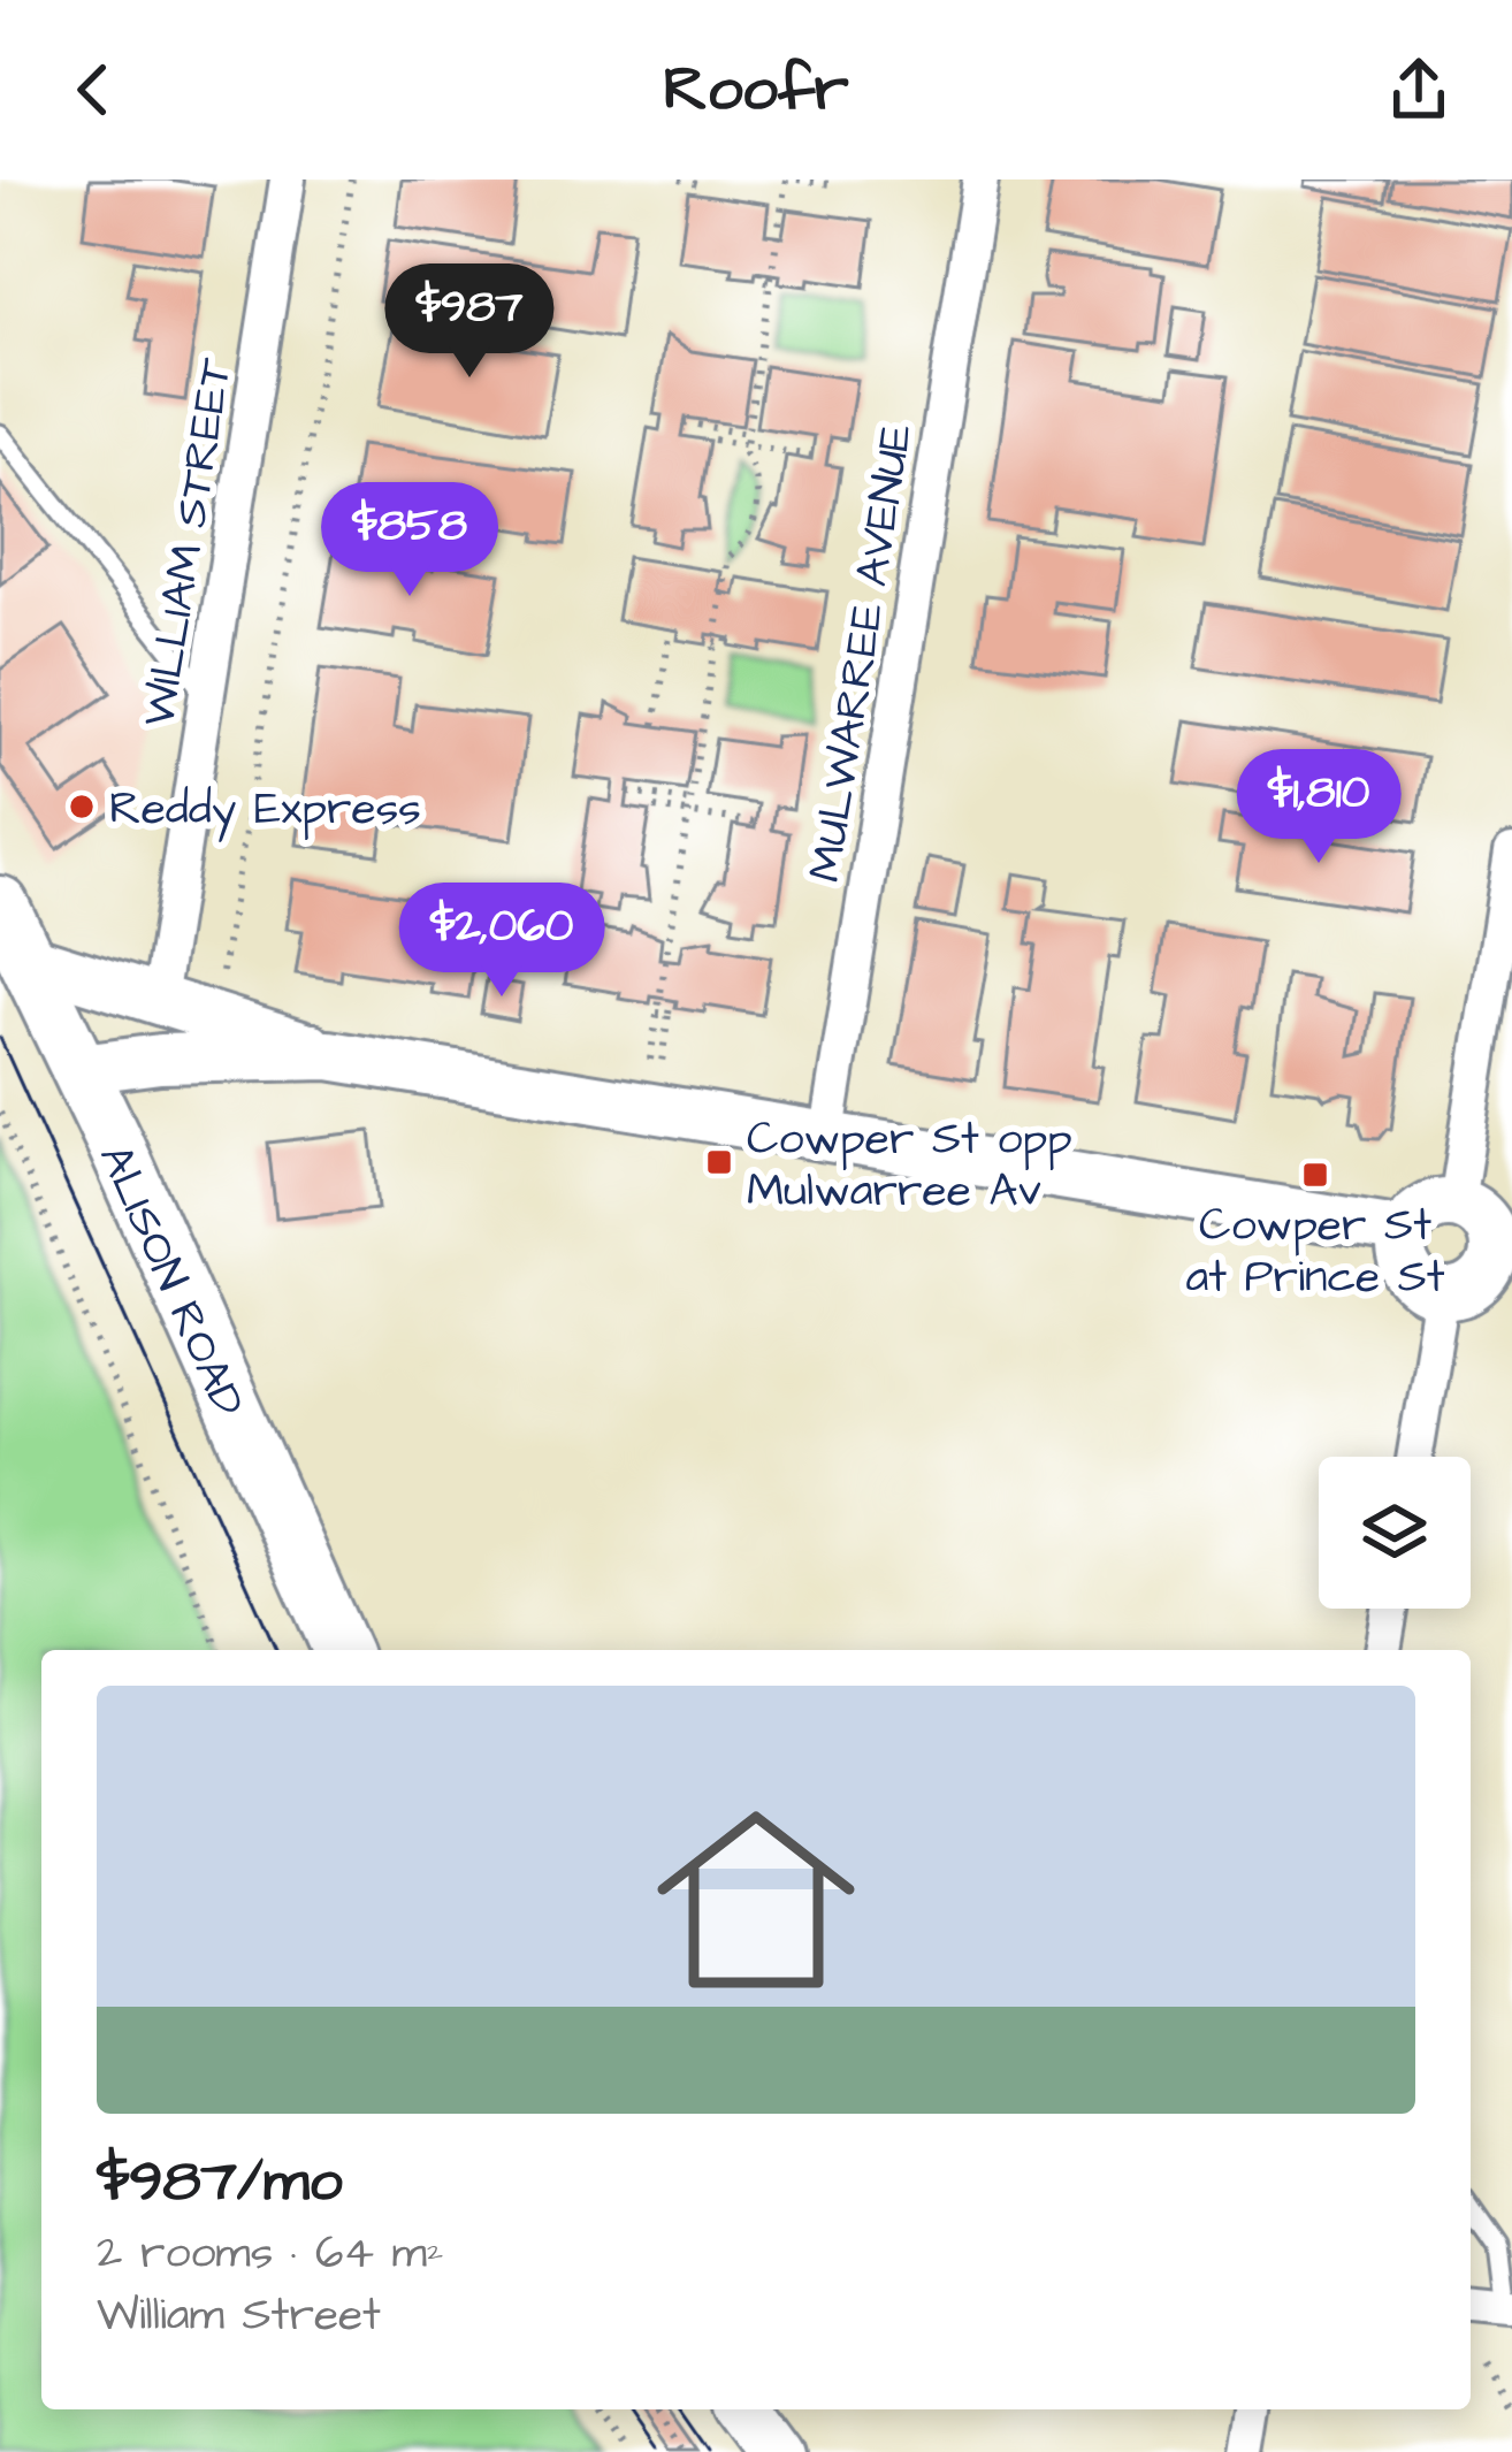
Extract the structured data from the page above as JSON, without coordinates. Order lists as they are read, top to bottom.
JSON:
{
  "streets": {
    "main road": ["ALISON ROAD"],
    "street": ["WILLIAM STREET", "MULWARREE AVENUE"]
  },
  "places": {
    "other": ["Reddy Express"],
    "transit": ["Cowper St opp Mulwarree Av", "Cowper St at Prince St"]
  },
  "page": {
    "header": "Roofr",
    "price": [
      "$987",
      "$858",
      "$1,810",
      "$2,060"
    ],
    "list": [
      {
        "name": "$987/mo",
        "note": "2 rooms · 64 m² · William Street"
      }
    ]
  }
}
